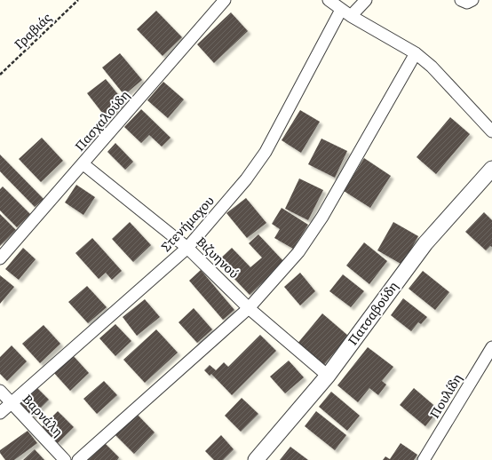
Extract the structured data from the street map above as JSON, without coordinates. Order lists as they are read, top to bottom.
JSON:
{
  "streets": {
    "street": [
      "Πασχαλούδη",
      "Στενήμαχου",
      "Βιζυηνού",
      "Πατσαβούδη",
      "Πουλίδη",
      "Βαρνάλη"
    ],
    "path": ["Γραβιάς"]
  },
  "crossings": [
    ["Πασχαλούδη", "Βιζυηνού"],
    ["Στενήμαχου", "Βιζυηνού"],
    ["Στενήμαχου", "Βαρνάλη"],
    ["Βιζυηνού", "Πατσαβούδη"]
  ]
}
